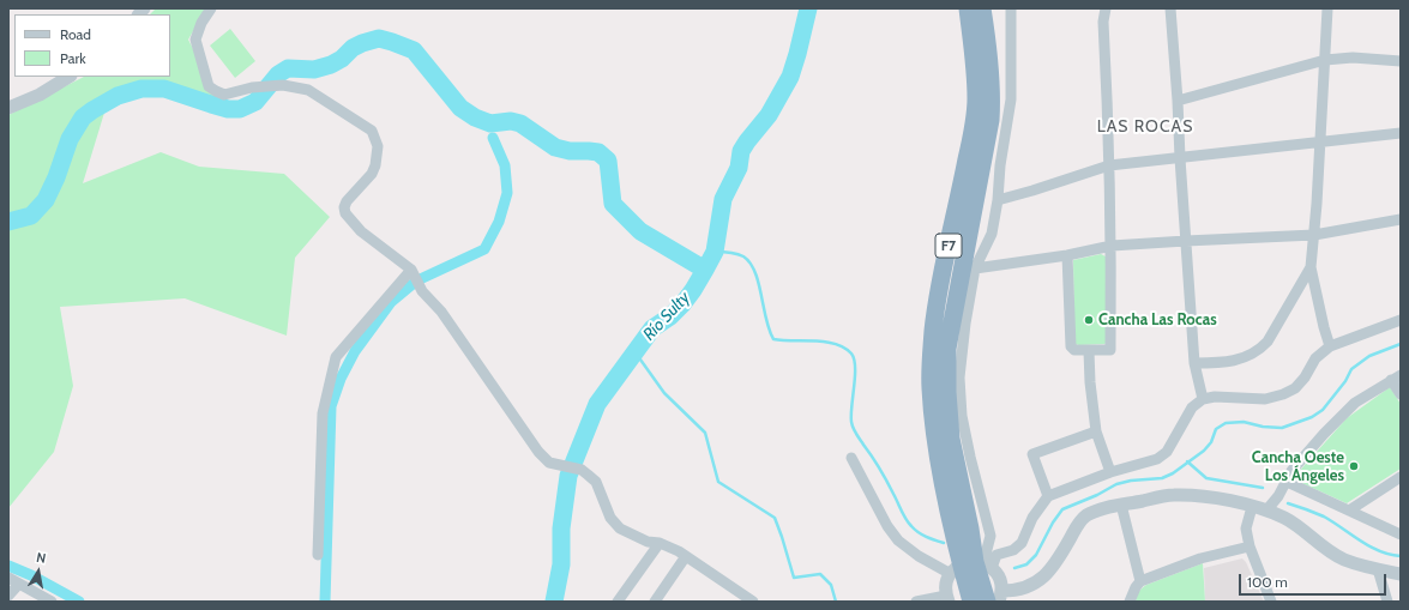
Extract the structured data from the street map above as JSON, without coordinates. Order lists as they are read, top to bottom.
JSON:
{
  "streets": {
    "highway": ["F7"]
  },
  "districts": ["LAS ROCAS"],
  "water": ["Río Sulty"],
  "places": ["Cancha Las Rocas", "Cancha Oeste Los Ángeles"],
  "legend": ["Road", "Park"],
  "scale_bar": "100 m",
  "north": "top"
}
